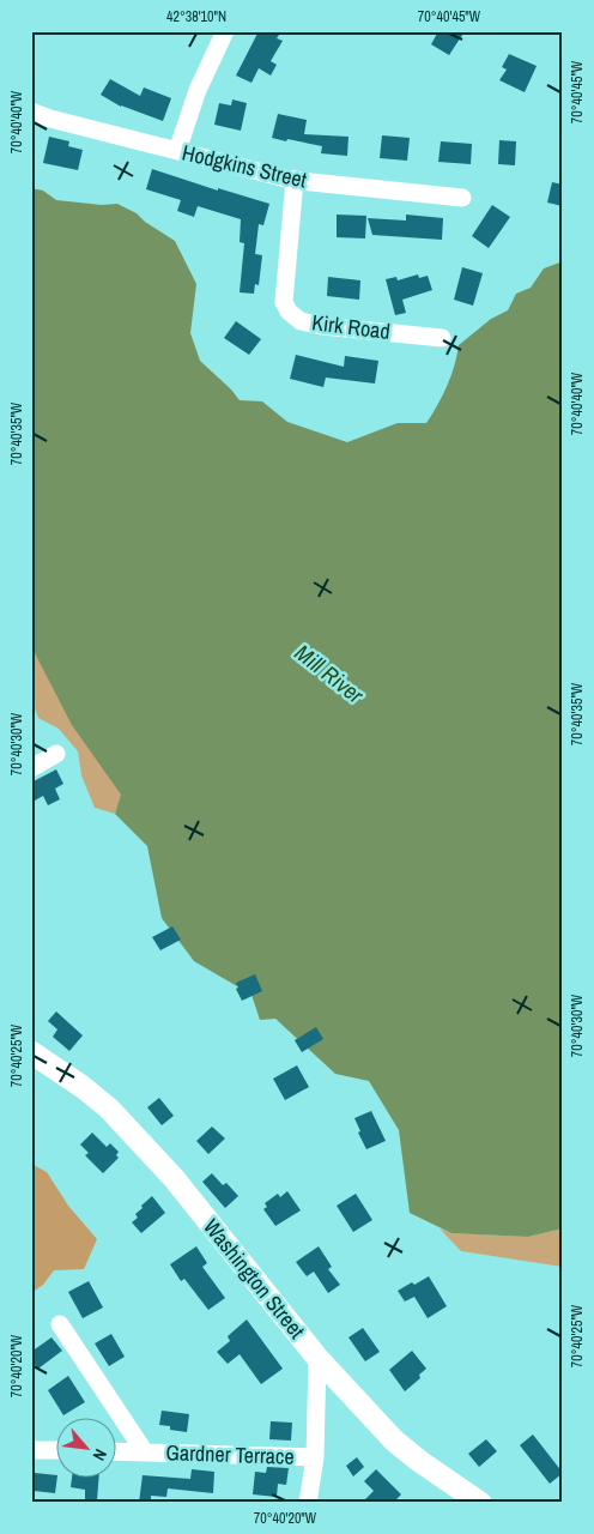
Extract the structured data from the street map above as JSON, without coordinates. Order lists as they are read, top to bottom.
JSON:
{
  "streets": {
    "main road": ["Washington Street"],
    "street": ["Hodgkins Street", "Kirk Road", "Gardner Terrace"]
  },
  "crossings": [
    ["Hodgkins Street", "Kirk Road"]
  ],
  "water": ["Mill River"],
  "north": "bottom right",
  "coordinates": [
    "42°38'10\"N",
    "70°40'45\"W",
    "70°40'40\"W",
    "70°40'35\"W",
    "70°40'30\"W",
    "70°40'25\"W",
    "70°40'20\"W"
  ]
}
